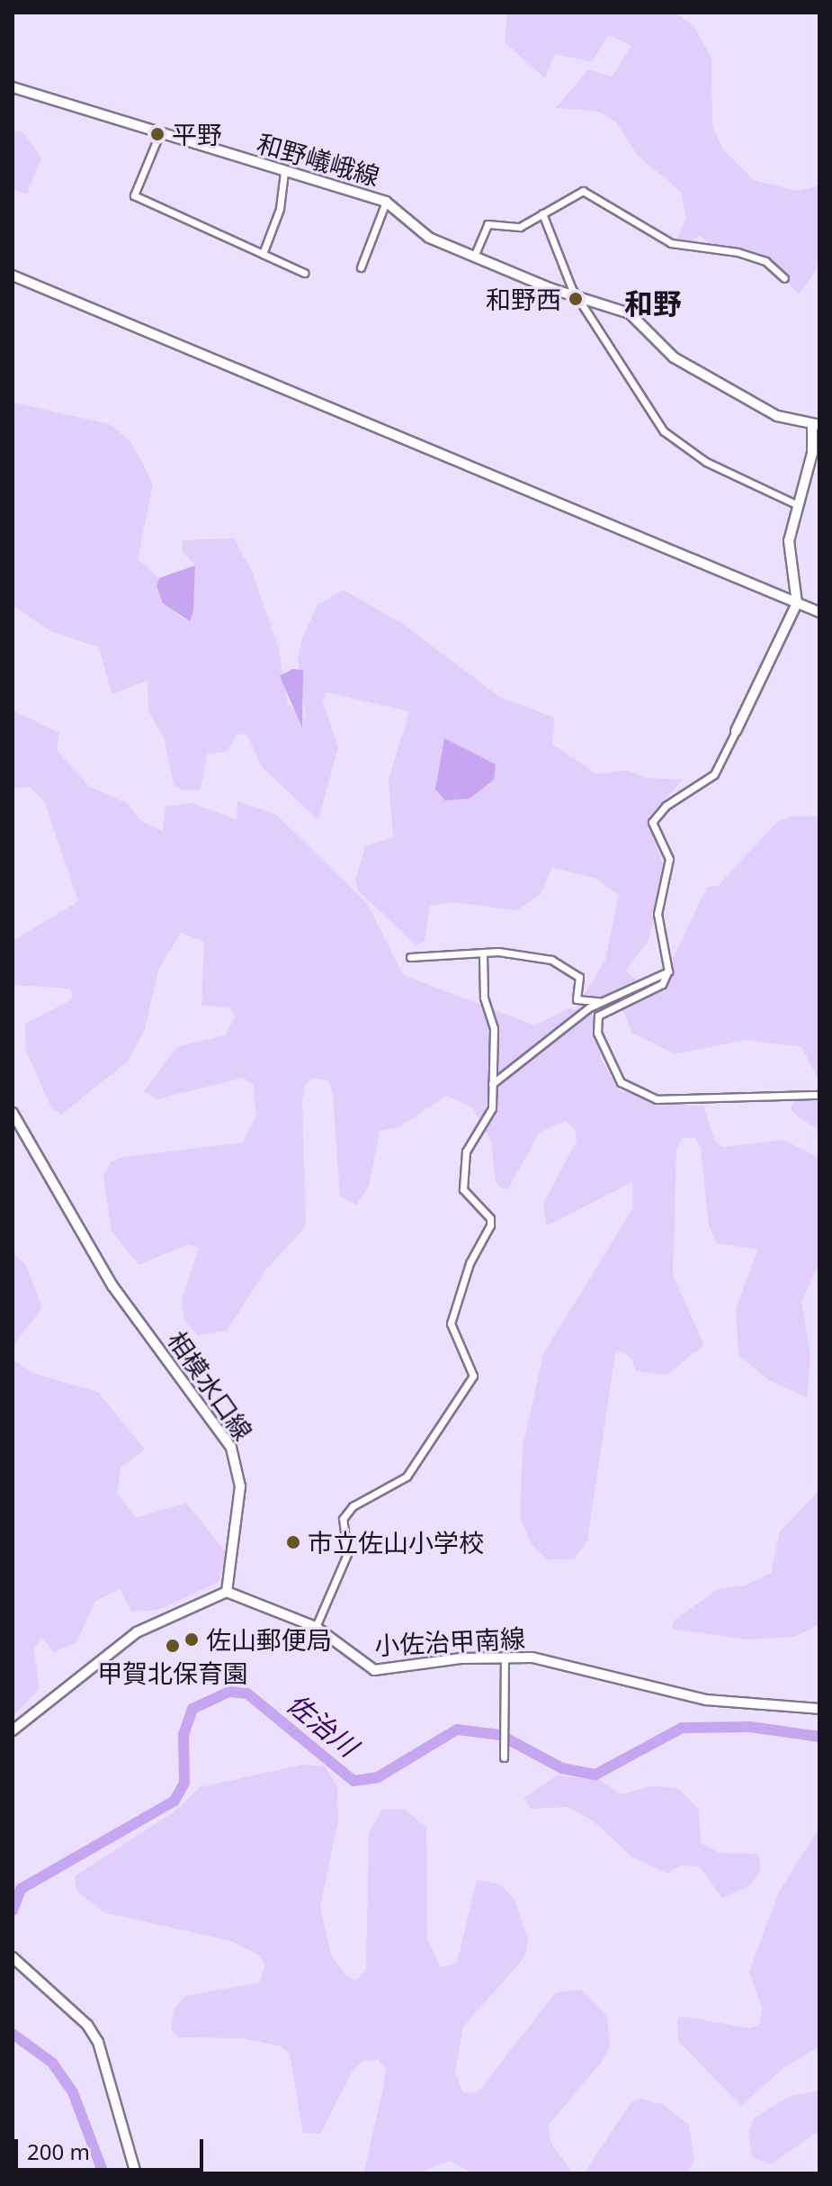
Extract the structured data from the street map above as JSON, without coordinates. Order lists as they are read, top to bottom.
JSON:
{
  "streets": {
    "main road": ["和野嶬峨線", "相模水口線", "小佐治甲南線"]
  },
  "crossings": [
    ["相模水口線", "小佐治甲南線"]
  ],
  "districts": ["和野"],
  "water": ["佐治川"],
  "places": [
    "平野",
    "和野西",
    "市立佐山小学校",
    "佐山郵便局",
    "甲賀北保育園"
  ],
  "scale_bar": "200 m"
}
